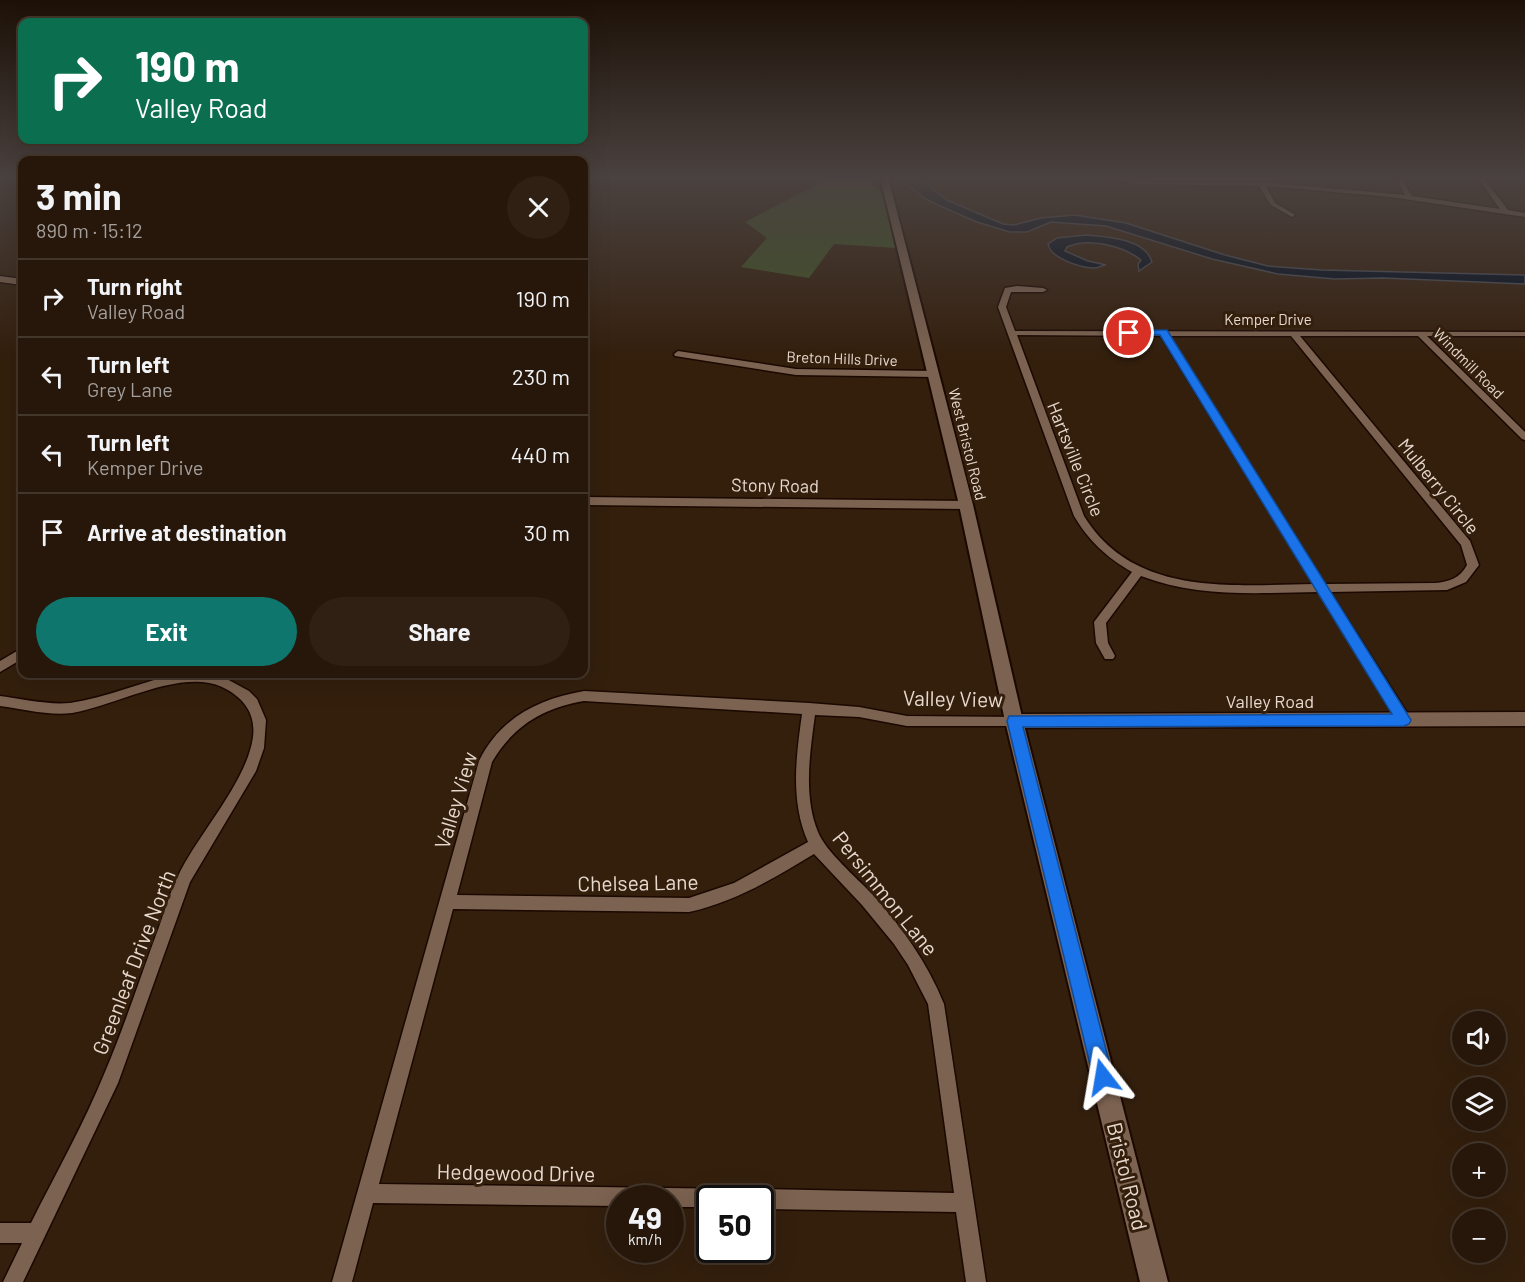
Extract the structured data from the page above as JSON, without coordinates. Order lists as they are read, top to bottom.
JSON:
{
  "streets": {
    "main road": ["West Bristol Road", "Bristol Road"],
    "street": [
      "Kemper Drive",
      "Breton Hills Drive",
      "Windmill Road",
      "Hartsville Circle",
      "Stony Road",
      "Mulberry Circle",
      "Valley View",
      "Valley Road",
      "Chelsea Lane",
      "Persimmon Lane",
      "Greenleaf Drive North",
      "Hedgewood Drive"
    ]
  },
  "crossings": [
    ["Kemper Drive", "Windmill Road"],
    ["Kemper Drive", "Hartsville Circle"],
    ["Kemper Drive", "Mulberry Circle"],
    ["Breton Hills Drive", "West Bristol Road"],
    ["West Bristol Road", "Stony Road"],
    ["West Bristol Road", "Valley View"],
    ["West Bristol Road", "Valley Road"],
    ["West Bristol Road", "Bristol Road"],
    ["Hartsville Circle", "Mulberry Circle"],
    ["Valley View", "Valley Road"],
    ["Valley View", "Chelsea Lane"],
    ["Valley View", "Persimmon Lane"],
    ["Valley View", "Hedgewood Drive"],
    ["Valley View", "Bristol Road"],
    ["Valley Road", "Bristol Road"],
    ["Chelsea Lane", "Persimmon Lane"]
  ],
  "page": {
    "turn": ["190 m", "Valley Road"],
    "heading": ["3 min", "890 m · 15:12"],
    "list": [
      {
        "name": "Turn right",
        "note": "Valley Road",
        "value": "190 m"
      },
      {
        "name": "Turn left",
        "note": "Grey Lane",
        "value": "230 m"
      },
      {
        "name": "Turn left",
        "note": "Kemper Drive",
        "value": "440 m"
      },
      {
        "name": "Arrive at destination",
        "value": "30 m"
      }
    ],
    "buttons": ["Exit", "Share"],
    "map_buttons": ["+", "−"],
    "speed": "49 km/h",
    "limit": "50"
  }
}
